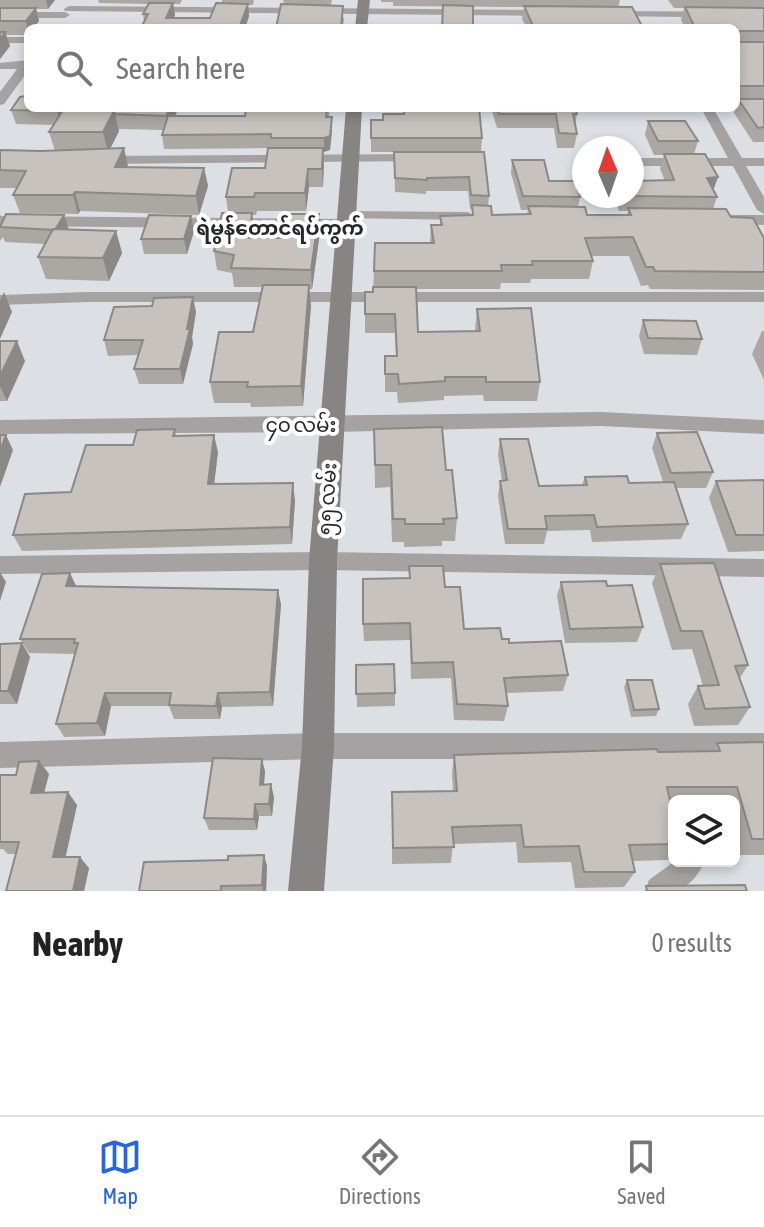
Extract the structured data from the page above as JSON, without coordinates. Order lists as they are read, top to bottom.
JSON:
{
  "streets": {
    "main road": ["၅၅ လမ်း"],
    "street": ["၄၀ လမ်း"]
  },
  "crossings": [
    ["၄၀ လမ်း", "၅၅ လမ်း"]
  ],
  "districts": ["ရဲမွန်တောင်ရပ်ကွက်"],
  "north": "top",
  "page": {
    "search": "Search here",
    "heading": ["Nearby", "0 results"],
    "nav": ["Map", "Directions", "Saved"]
  }
}
